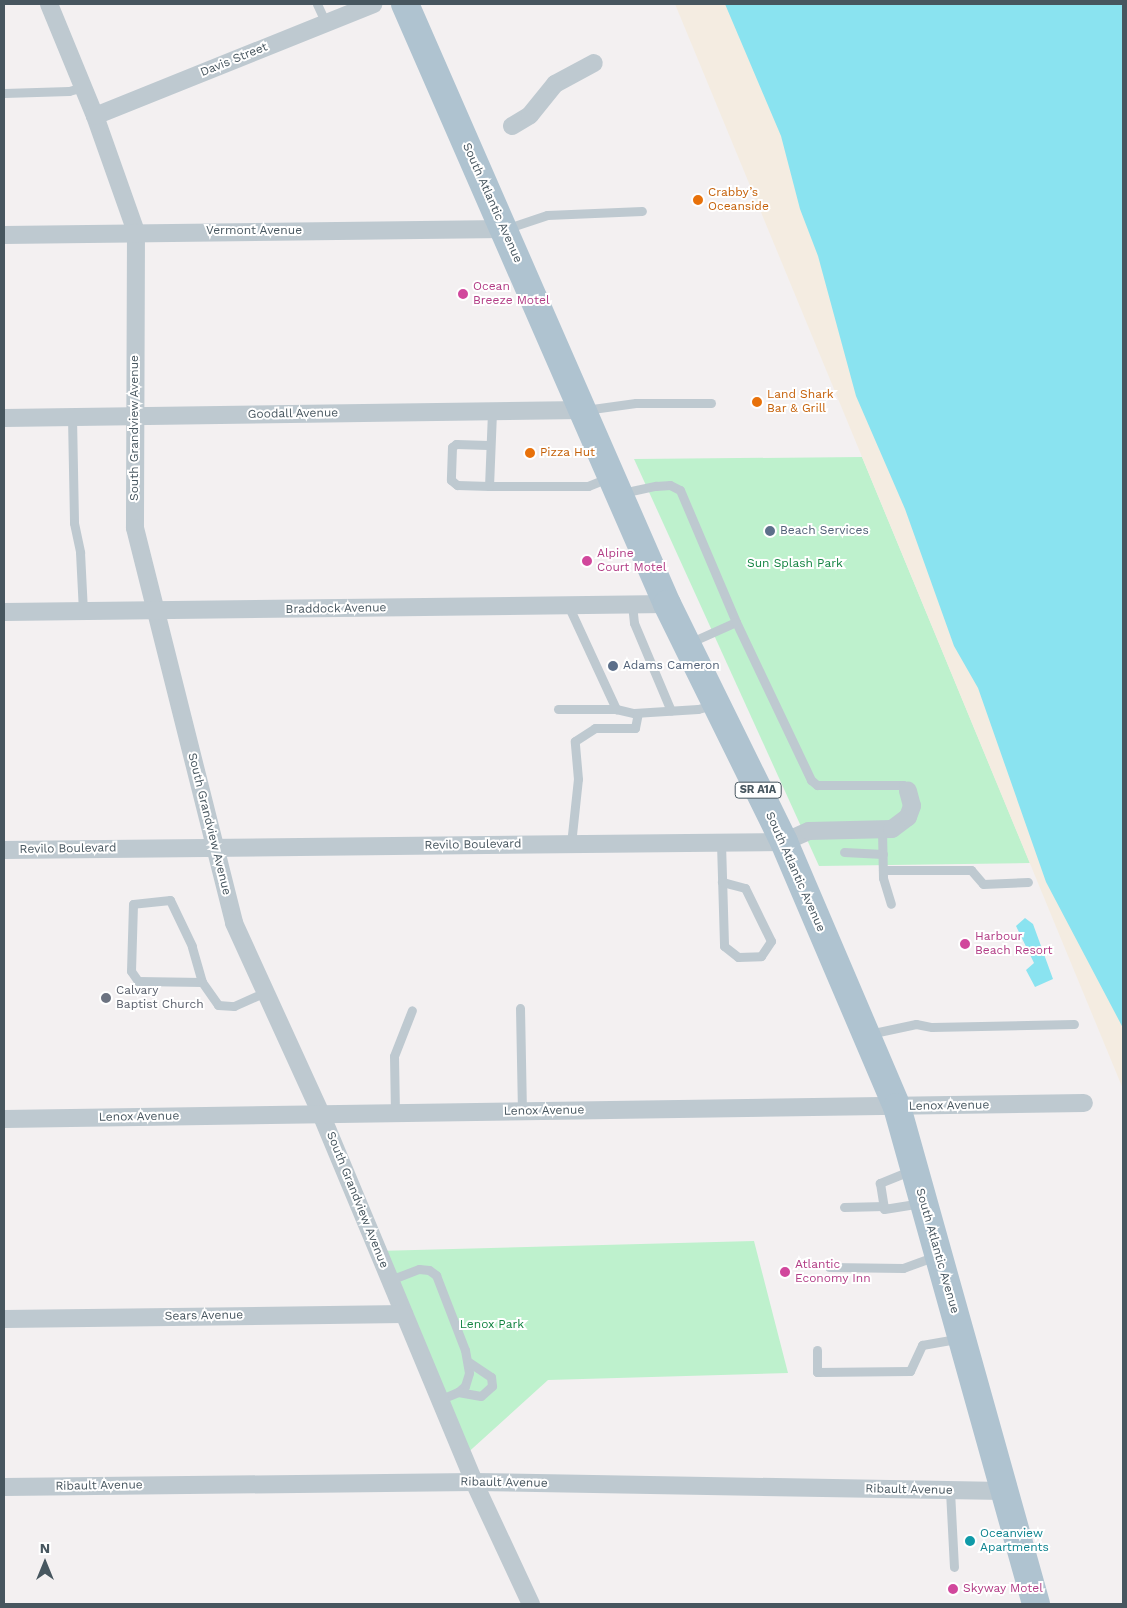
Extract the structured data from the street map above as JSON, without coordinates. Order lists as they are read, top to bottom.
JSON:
{
  "streets": {
    "main road": ["South Atlantic Avenue", "SR A1A"],
    "street": [
      "Davis Street",
      "Vermont Avenue",
      "Goodall Avenue",
      "South Grandview Avenue",
      "Braddock Avenue",
      "Revilo Boulevard",
      "Lenox Avenue",
      "Sears Avenue",
      "Ribault Avenue"
    ]
  },
  "crossings": [
    ["Davis Street", "South Grandview Avenue"],
    ["South Atlantic Avenue", "Vermont Avenue"],
    ["South Atlantic Avenue", "Goodall Avenue"],
    ["South Atlantic Avenue", "Braddock Avenue"],
    ["South Atlantic Avenue", "Revilo Boulevard"],
    ["South Atlantic Avenue", "Lenox Avenue"],
    ["South Atlantic Avenue", "Ribault Avenue"],
    ["Vermont Avenue", "South Grandview Avenue"],
    ["Goodall Avenue", "South Grandview Avenue"],
    ["South Grandview Avenue", "Braddock Avenue"],
    ["South Grandview Avenue", "Revilo Boulevard"],
    ["South Grandview Avenue", "Lenox Avenue"],
    ["South Grandview Avenue", "Sears Avenue"],
    ["South Grandview Avenue", "Ribault Avenue"]
  ],
  "parks": ["Sun Splash Park", "Lenox Park"],
  "places": [
    "Crabby’s Oceanside",
    "Ocean Breeze Motel",
    "Land Shark Bar & Grill",
    "Pizza Hut",
    "Beach Services",
    "Alpine Court Motel",
    "Adams Cameron",
    "Harbour Beach Resort",
    "Calvary Baptist Church",
    "Atlantic Economy Inn",
    "Oceanview Apartments",
    "Skyway Motel"
  ],
  "north": "top"
}
